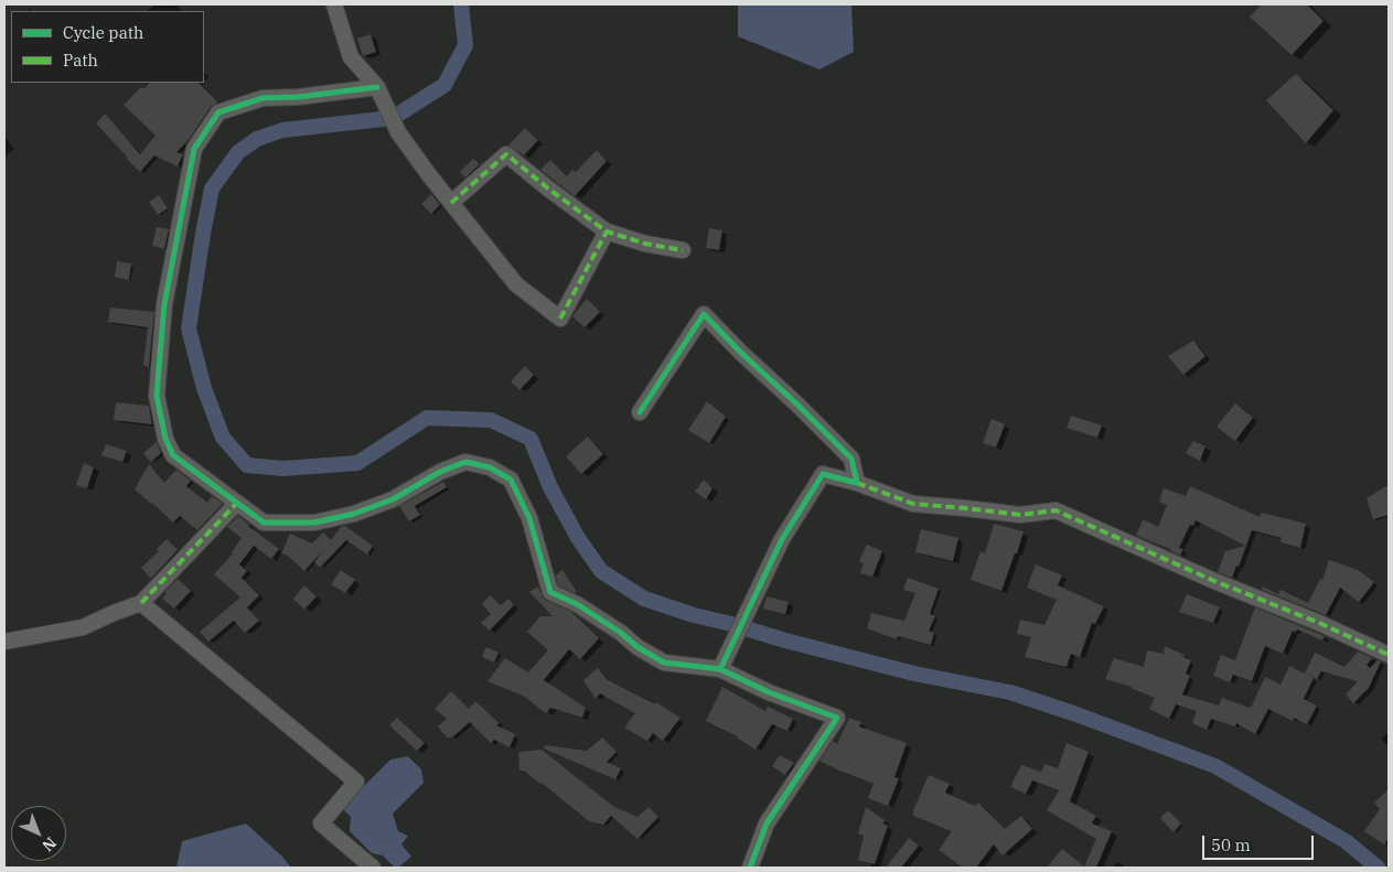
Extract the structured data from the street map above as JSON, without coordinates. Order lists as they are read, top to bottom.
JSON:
{
  "legend": ["Cycle path", "Path"],
  "scale_bar": "50 m",
  "north": "bottom right"
}
